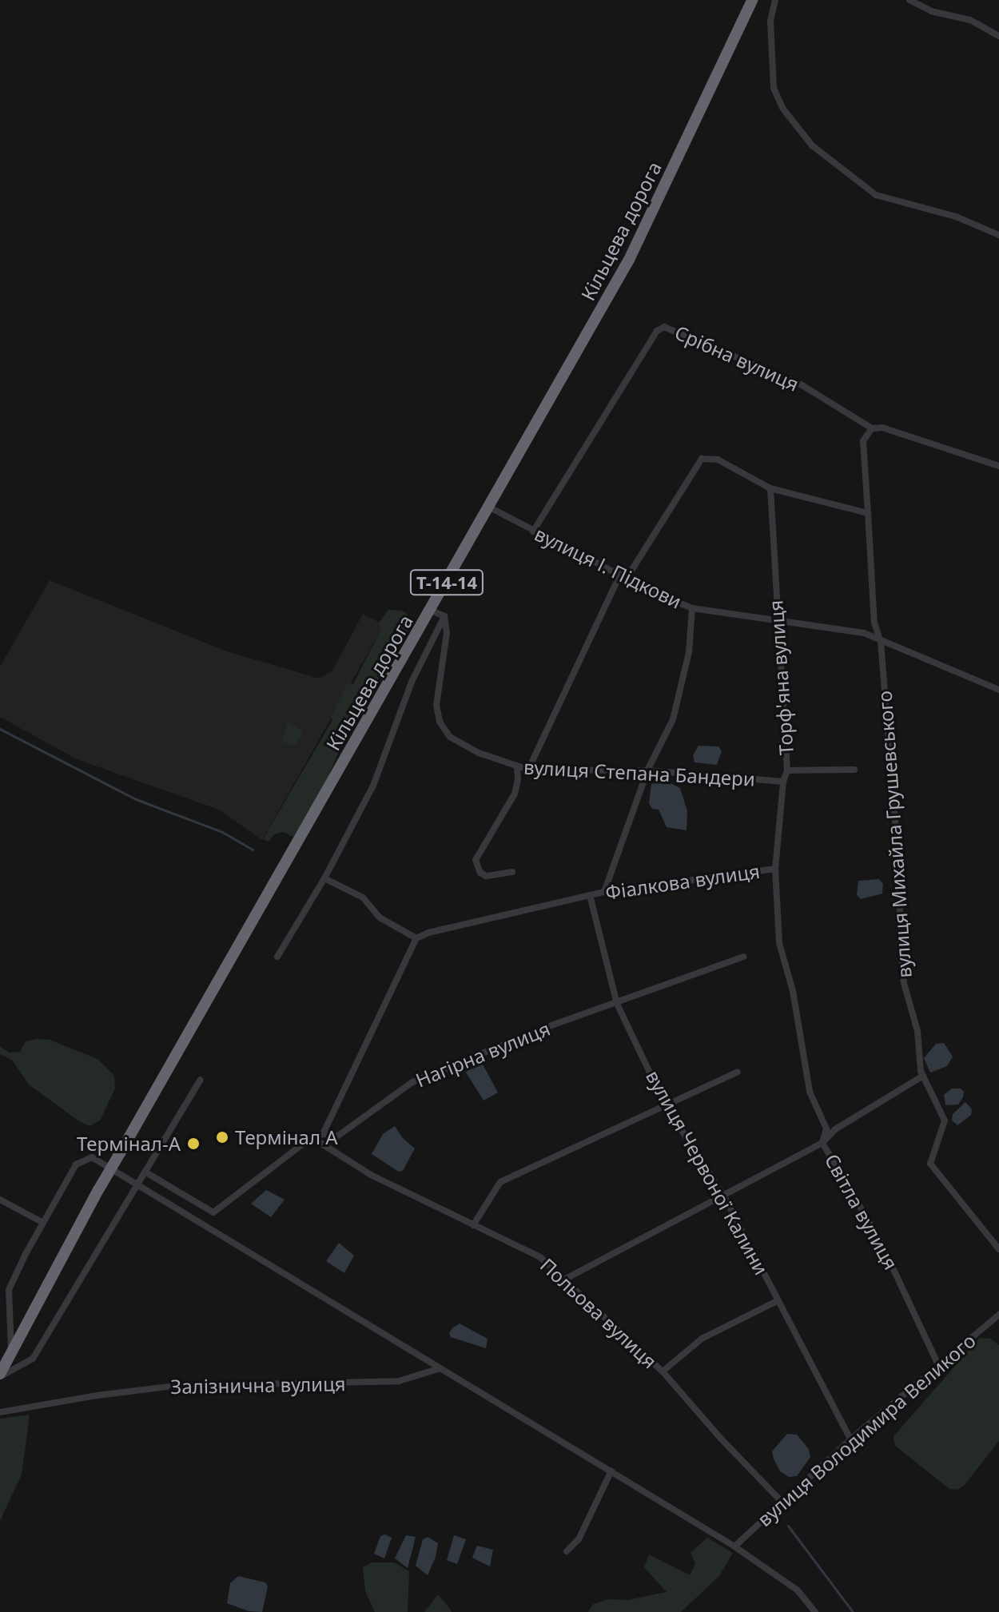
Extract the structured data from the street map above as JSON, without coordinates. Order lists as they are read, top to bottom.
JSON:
{
  "streets": {
    "highway": ["Кільцева дорога", "Т-14-14"],
    "street": [
      "Срібна вулиця",
      "вулиця І. Підкови",
      "Торф'яна вулиця",
      "вулиця Степана Бандери",
      "вулиця Михайла Грушевського",
      "Фіалкова вулиця",
      "Нагірна вулиця",
      "вулиця Червоної Калини",
      "Світла вулиця",
      "Польова вулиця",
      "Залізнична вулиця",
      "вулиця Володимира Великого"
    ]
  },
  "crossings": [
    ["Кільцева дорога", "вулиця І. Підкови"],
    ["Срібна вулиця", "вулиця І. Підкови"],
    ["Срібна вулиця", "вулиця Михайла Грушевського"],
    ["вулиця І. Підкови", "Торф'яна вулиця"],
    ["вулиця І. Підкови", "вулиця Михайла Грушевського"],
    ["Торф'яна вулиця", "вулиця Степана Бандери"],
    ["Торф'яна вулиця", "Фіалкова вулиця"],
    ["Торф'яна вулиця", "Світла вулиця"],
    ["Фіалкова вулиця", "вулиця Червоної Калини"],
    ["Нагірна вулиця", "вулиця Червоної Калини"],
    ["Нагірна вулиця", "Польова вулиця"],
    ["вулиця Червоної Калини", "вулиця Володимира Великого"],
    ["Світла вулиця", "вулиця Володимира Великого"],
    ["Польова вулиця", "вулиця Володимира Великого"]
  ],
  "places": ["Термінал А", "Термінал-А"]
}
